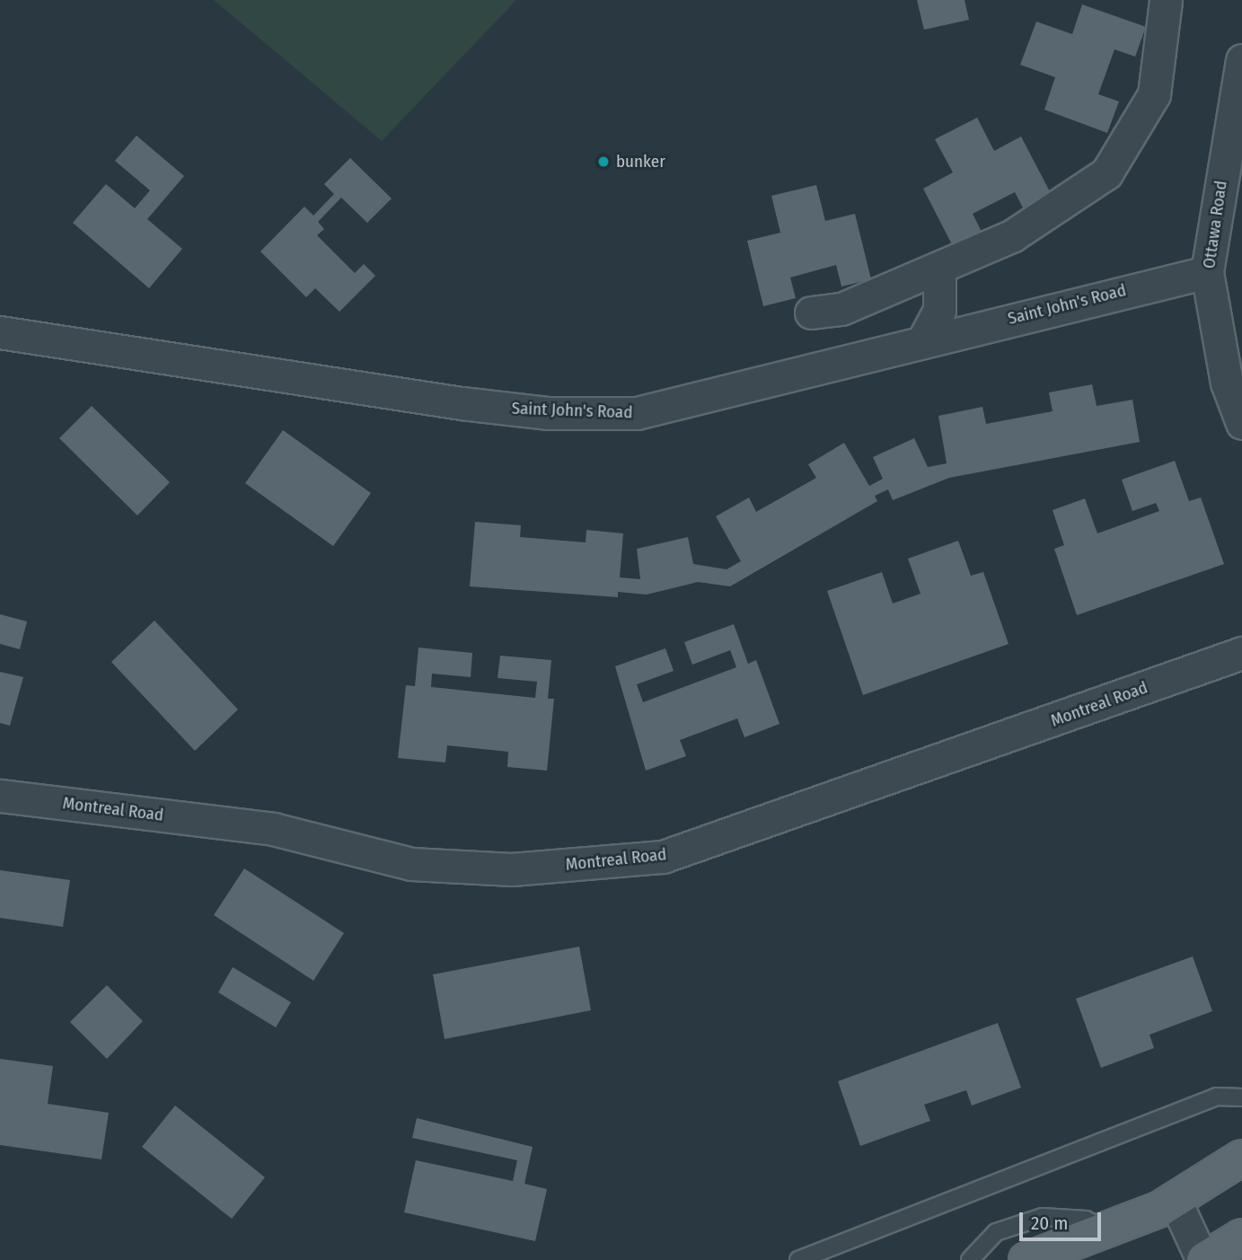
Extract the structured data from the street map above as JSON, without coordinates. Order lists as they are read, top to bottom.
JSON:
{
  "streets": {
    "street": ["Ottawa Road", "Saint John's Road", "Montreal Road"]
  },
  "crossings": [
    ["Ottawa Road", "Saint John's Road"]
  ],
  "places": ["bunker"],
  "scale_bar": "20 m"
}
